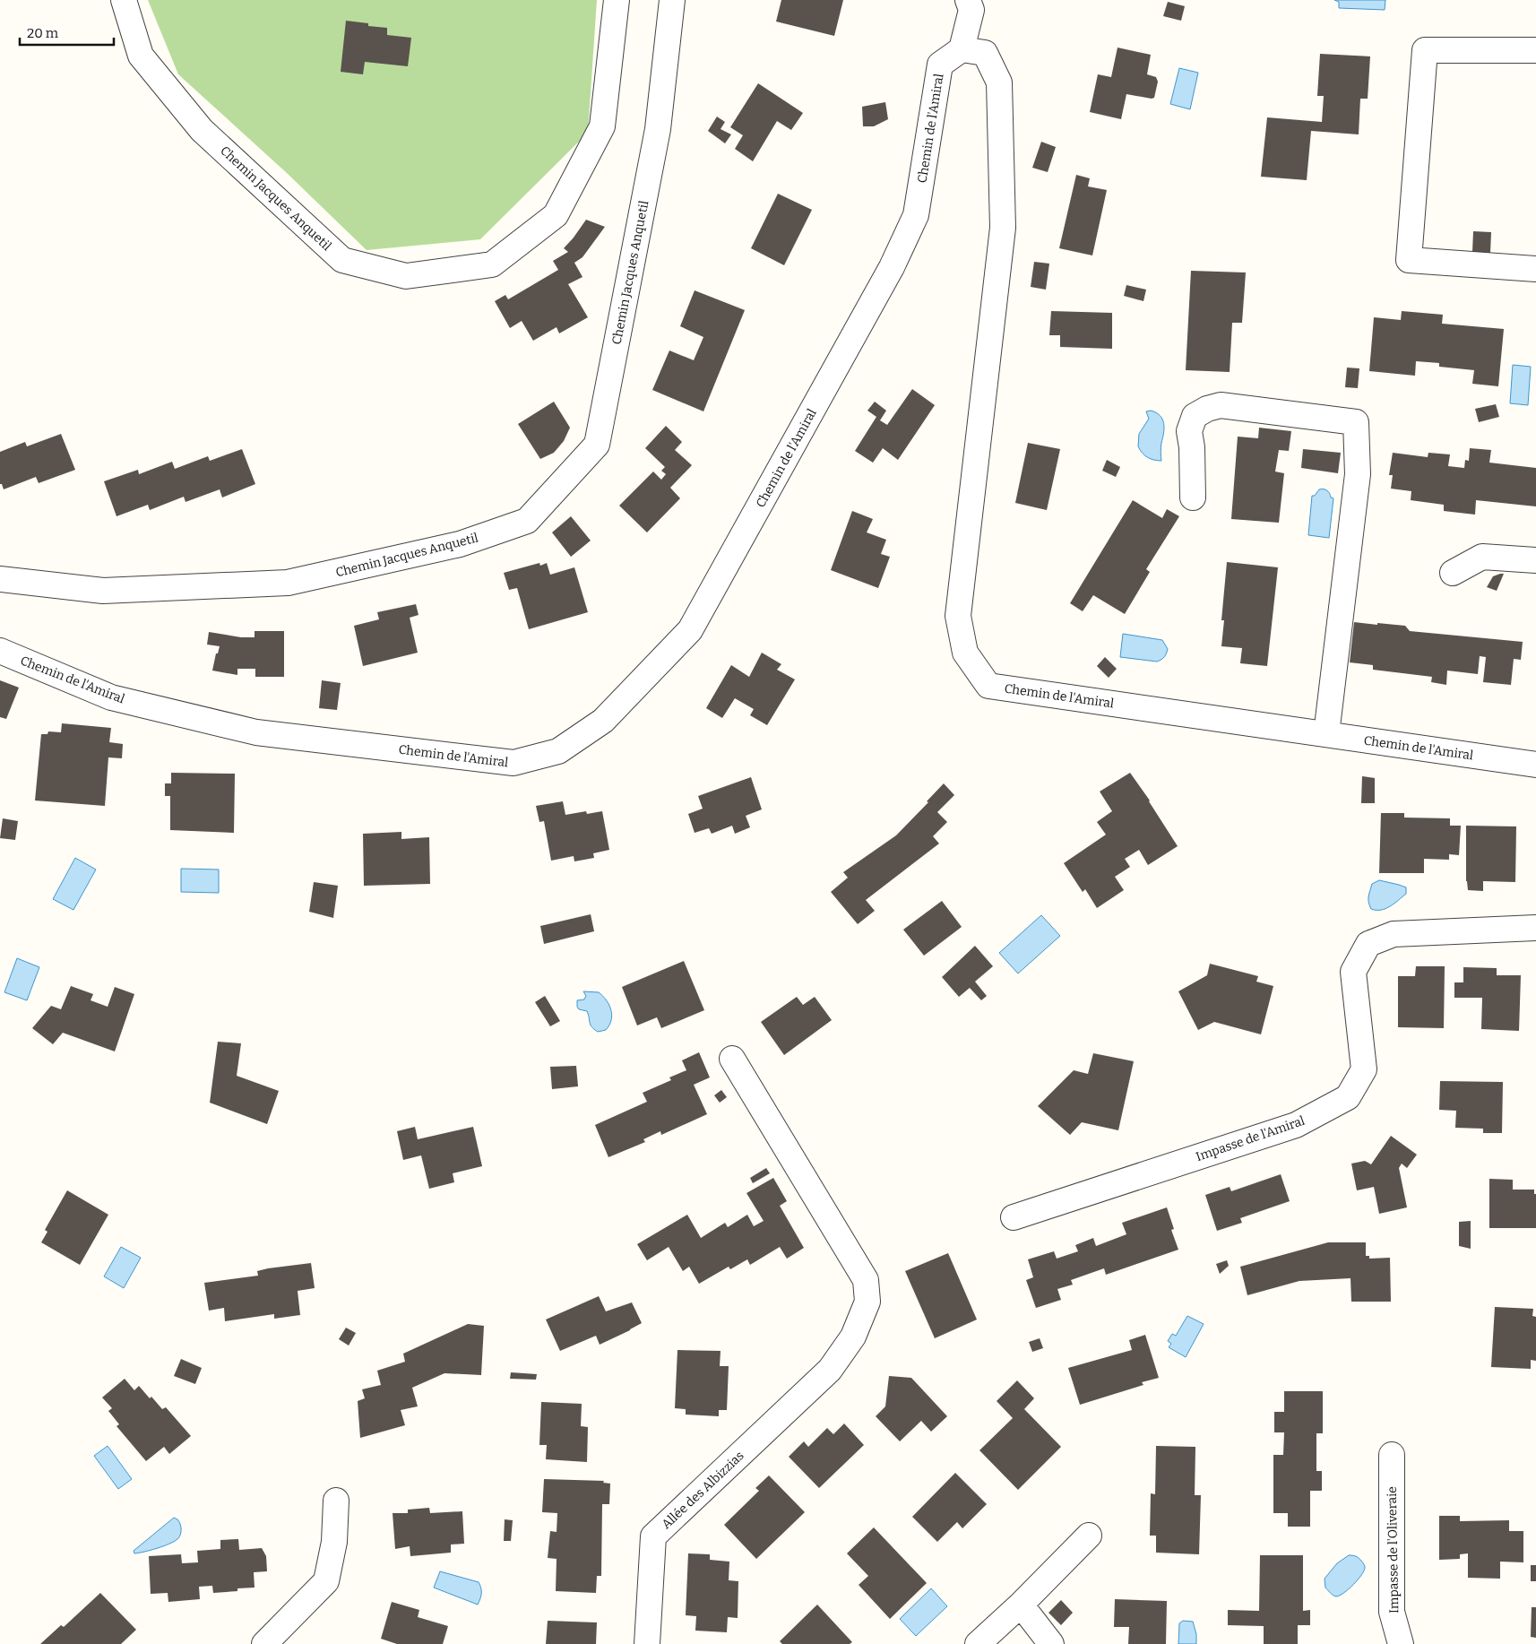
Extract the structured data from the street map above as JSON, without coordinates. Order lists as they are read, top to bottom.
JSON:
{
  "streets": {
    "street": [
      "Chemin de l'Amiral",
      "Chemin Jacques Anquetil",
      "Impasse de l'Amiral",
      "Allée des Albizzias",
      "Impasse de l'Oliveraie"
    ]
  },
  "scale_bar": "20 m"
}
